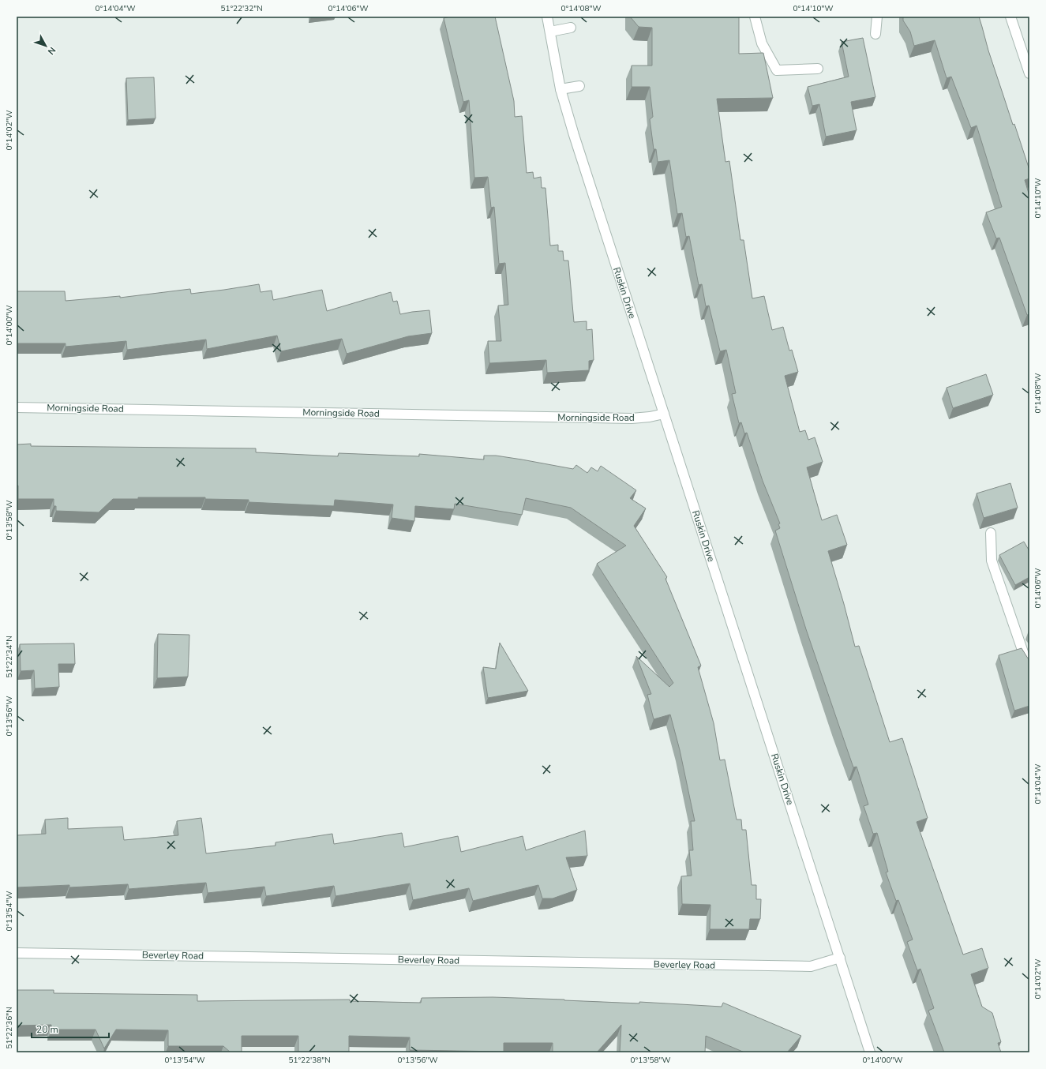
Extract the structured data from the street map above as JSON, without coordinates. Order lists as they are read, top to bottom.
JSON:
{
  "streets": {
    "street": ["Ruskin Drive", "Morningside Road", "Beverley Road"]
  },
  "crossings": [
    ["Ruskin Drive", "Morningside Road"],
    ["Ruskin Drive", "Beverley Road"]
  ],
  "scale_bar": "20 m",
  "north": "bottom right",
  "coordinates": [
    "0°14'04\"W",
    "51°22'32\"N",
    "0°14'06\"W",
    "0°14'08\"W",
    "0°14'10\"W",
    "0°14'02\"W",
    "0°14'00\"W",
    "0°13'58\"W",
    "51°22'34\"N",
    "0°13'56\"W",
    "0°13'54\"W",
    "51°22'36\"N",
    "51°22'38\"N"
  ]
}
